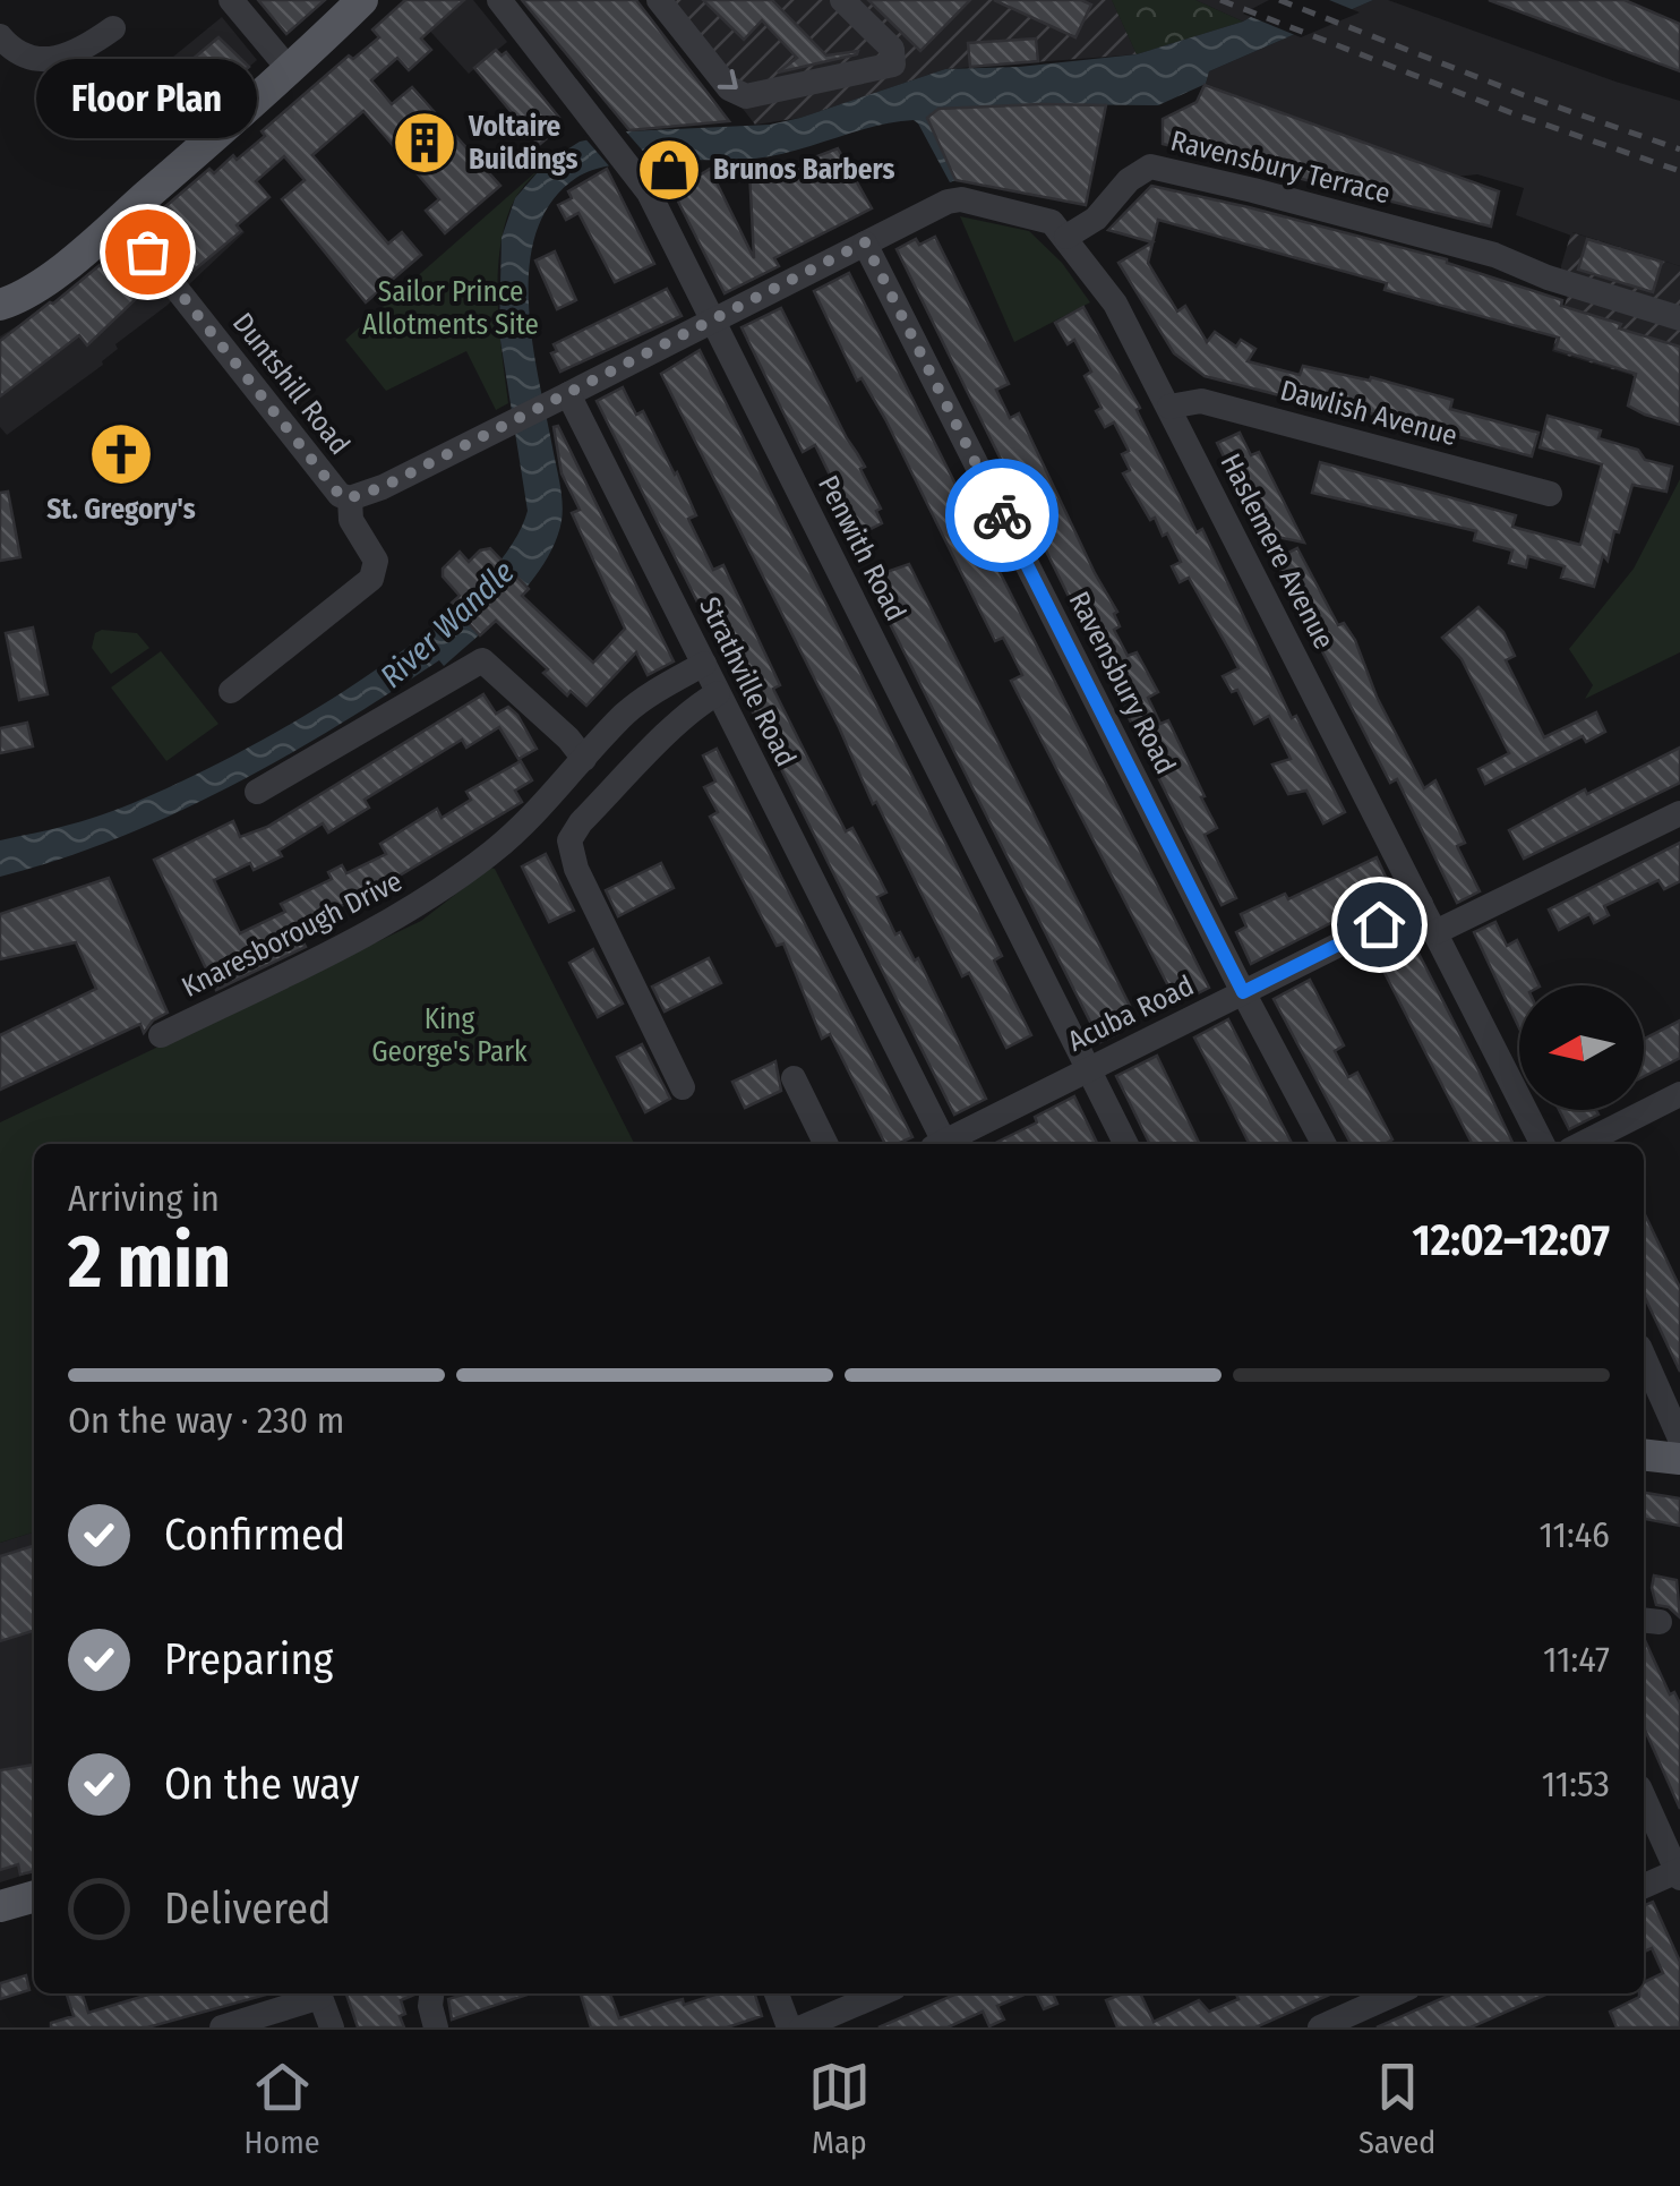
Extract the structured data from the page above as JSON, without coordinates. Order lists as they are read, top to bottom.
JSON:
{
  "streets": {
    "street": [
      "Ravensbury Terrace",
      "Duntshill Road",
      "Dawlish Avenue",
      "Penwith Road",
      "Haslemere Avenue",
      "Strathville Road",
      "Ravensbury Road",
      "Knaresborough Drive",
      "Acuba Road"
    ]
  },
  "crossings": [
    ["Ravensbury Terrace", "Haslemere Avenue"],
    ["Duntshill Road", "Strathville Road"],
    ["Dawlish Avenue", "Haslemere Avenue"],
    ["Penwith Road", "Acuba Road"],
    ["Haslemere Avenue", "Acuba Road"],
    ["Strathville Road", "Knaresborough Drive"],
    ["Ravensbury Road", "Acuba Road"]
  ],
  "water": ["River Wandle"],
  "parks": ["Sailor Prince Allotments Site", "King George's Park"],
  "places": {
    "building": ["Voltaire Buildings"],
    "shop": ["Brunos Barbers"],
    "other": ["Floor Plan"],
    "church": ["St. Gregory's"]
  },
  "north": "left",
  "page": {
    "bubble": "Floor Plan",
    "heading": ["2 min", "Arriving in", "12:02–12:07"],
    "bar": "On the way · 230 m",
    "list": [
      ["Confirmed", "11:46"],
      ["Preparing", "11:47"],
      ["On the way", "11:53"],
      "Delivered"
    ],
    "tabs": ["Home", "Map", "Saved"]
  }
}
